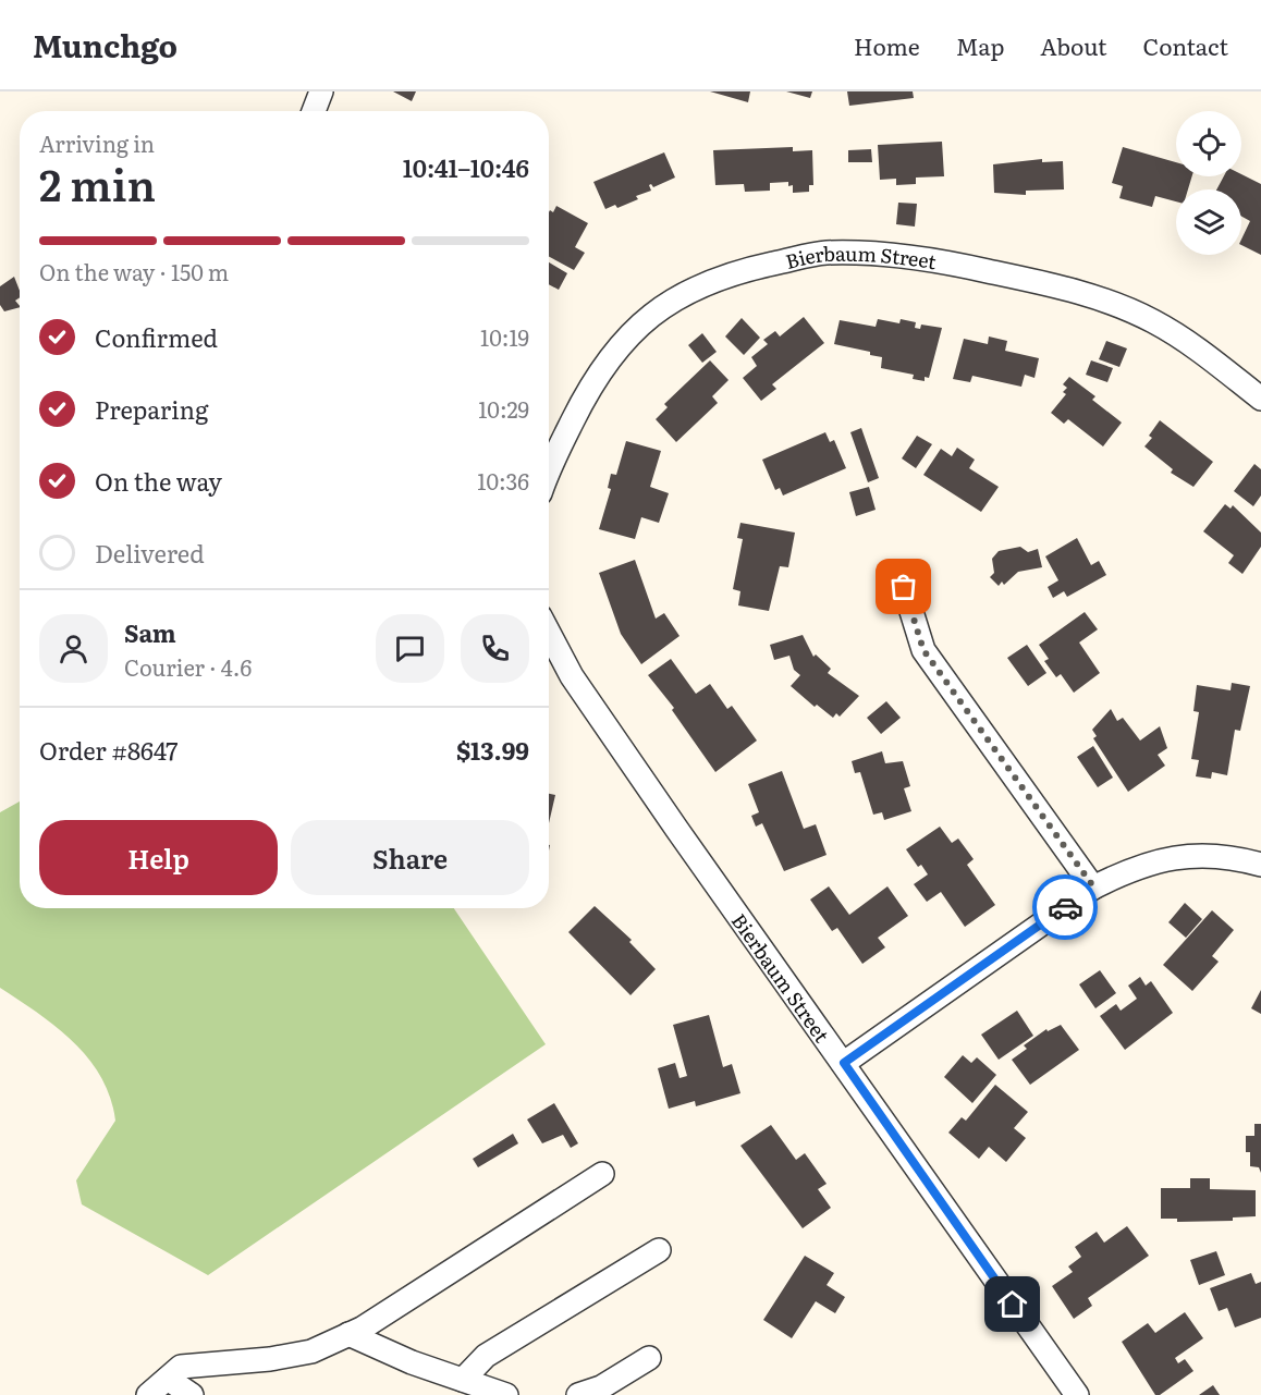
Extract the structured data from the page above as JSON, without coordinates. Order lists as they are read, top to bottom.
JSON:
{
  "streets": {
    "street": ["Bierbaum Street"]
  },
  "page": {
    "header": "Munchgo",
    "nav": [
      "Home",
      "Map",
      "About",
      "Contact"
    ],
    "heading": ["2 min", "Arriving in", "10:41–10:46"],
    "panel": [
      "Sam",
      "Courier · 4.6",
      "Order #8647",
      "$13.99"
    ],
    "bar": "On the way · 150 m",
    "list": [
      ["Confirmed", "10:19"],
      ["Preparing", "10:29"],
      ["On the way", "10:36"],
      "Delivered"
    ],
    "buttons": ["Help", "Share"]
  }
}
